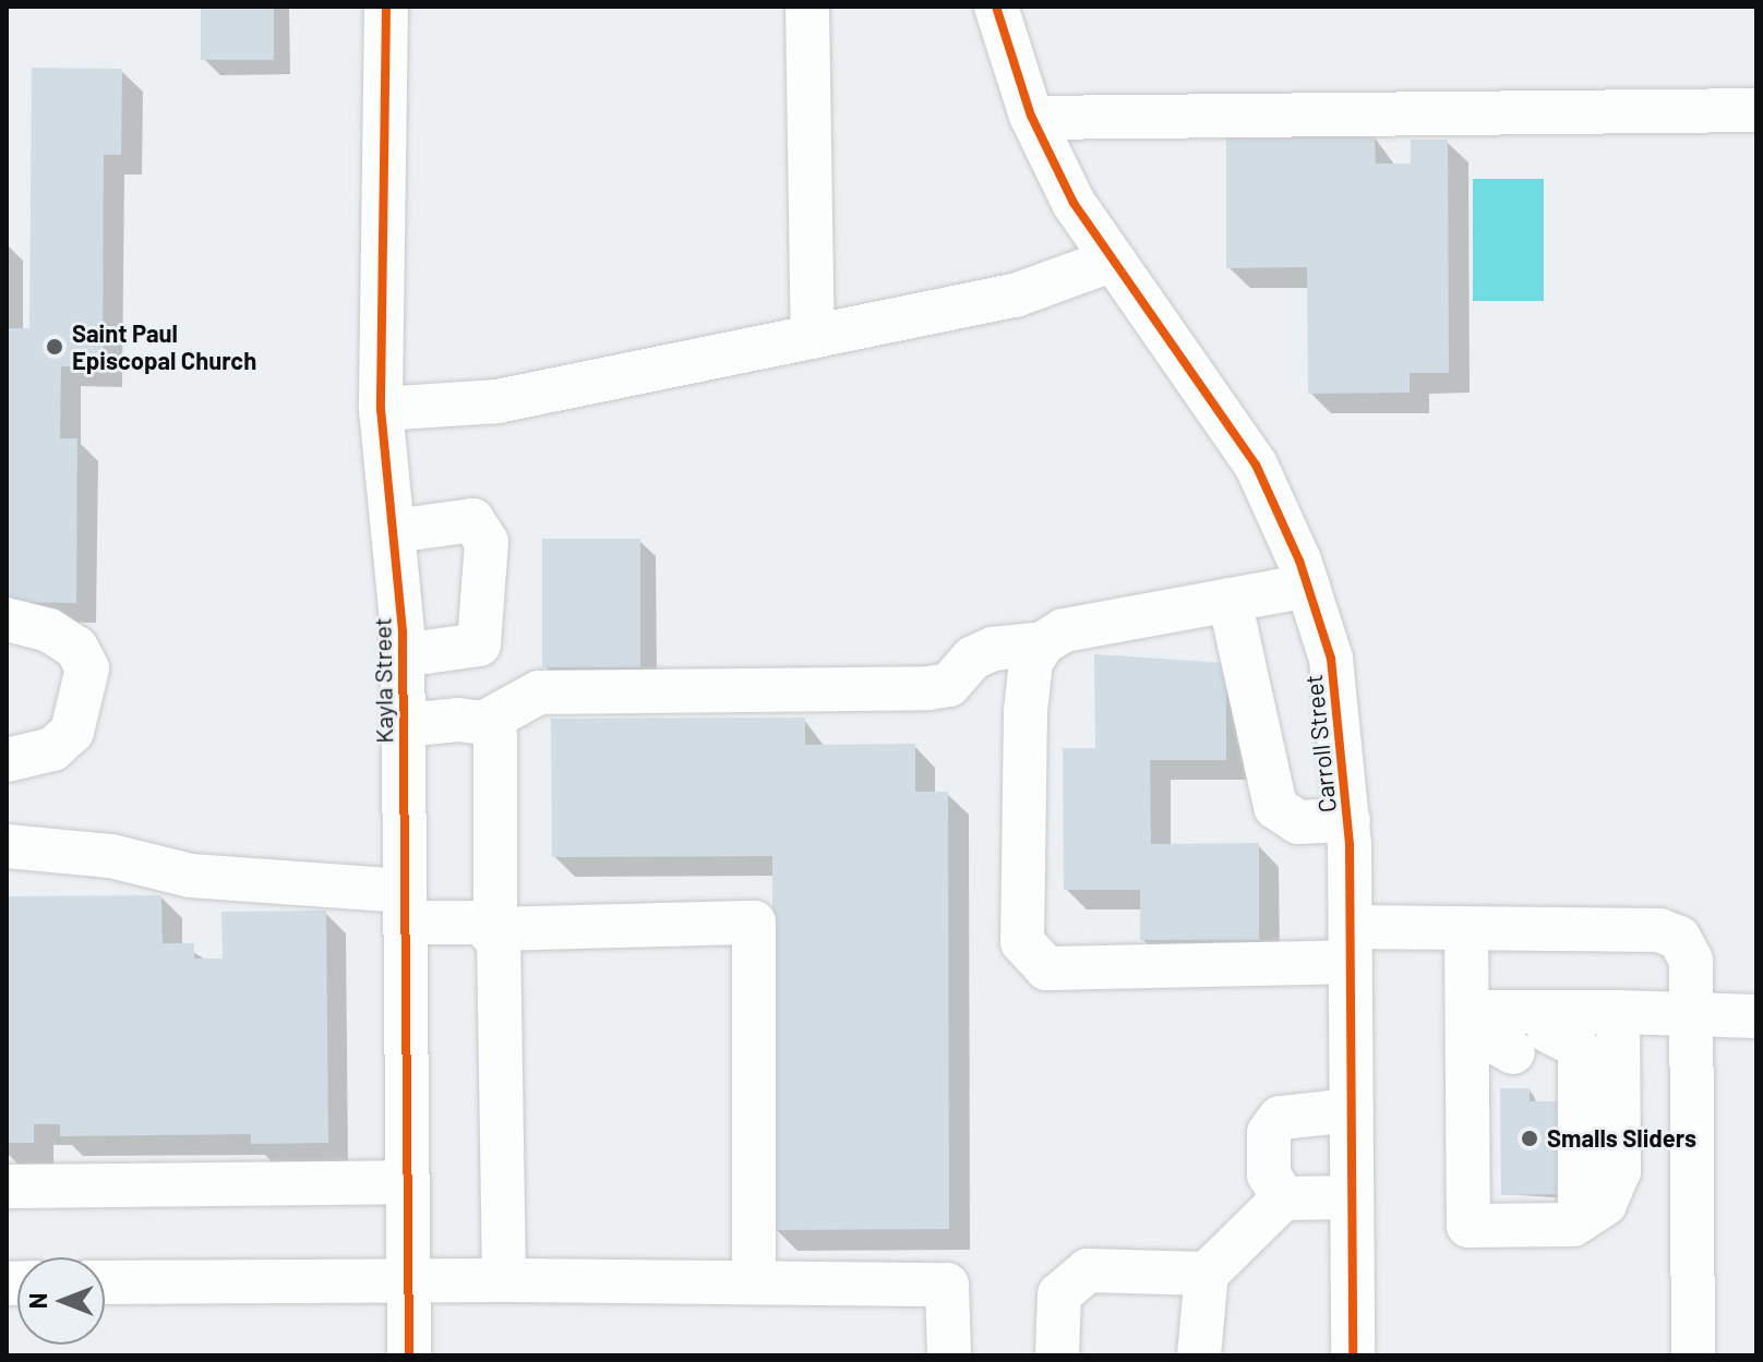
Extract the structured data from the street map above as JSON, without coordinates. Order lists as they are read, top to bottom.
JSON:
{
  "streets": {
    "street": ["Kayla Street", "Carroll Street"]
  },
  "places": ["Saint Paul Episcopal Church", "Smalls Sliders"],
  "north": "left"
}
